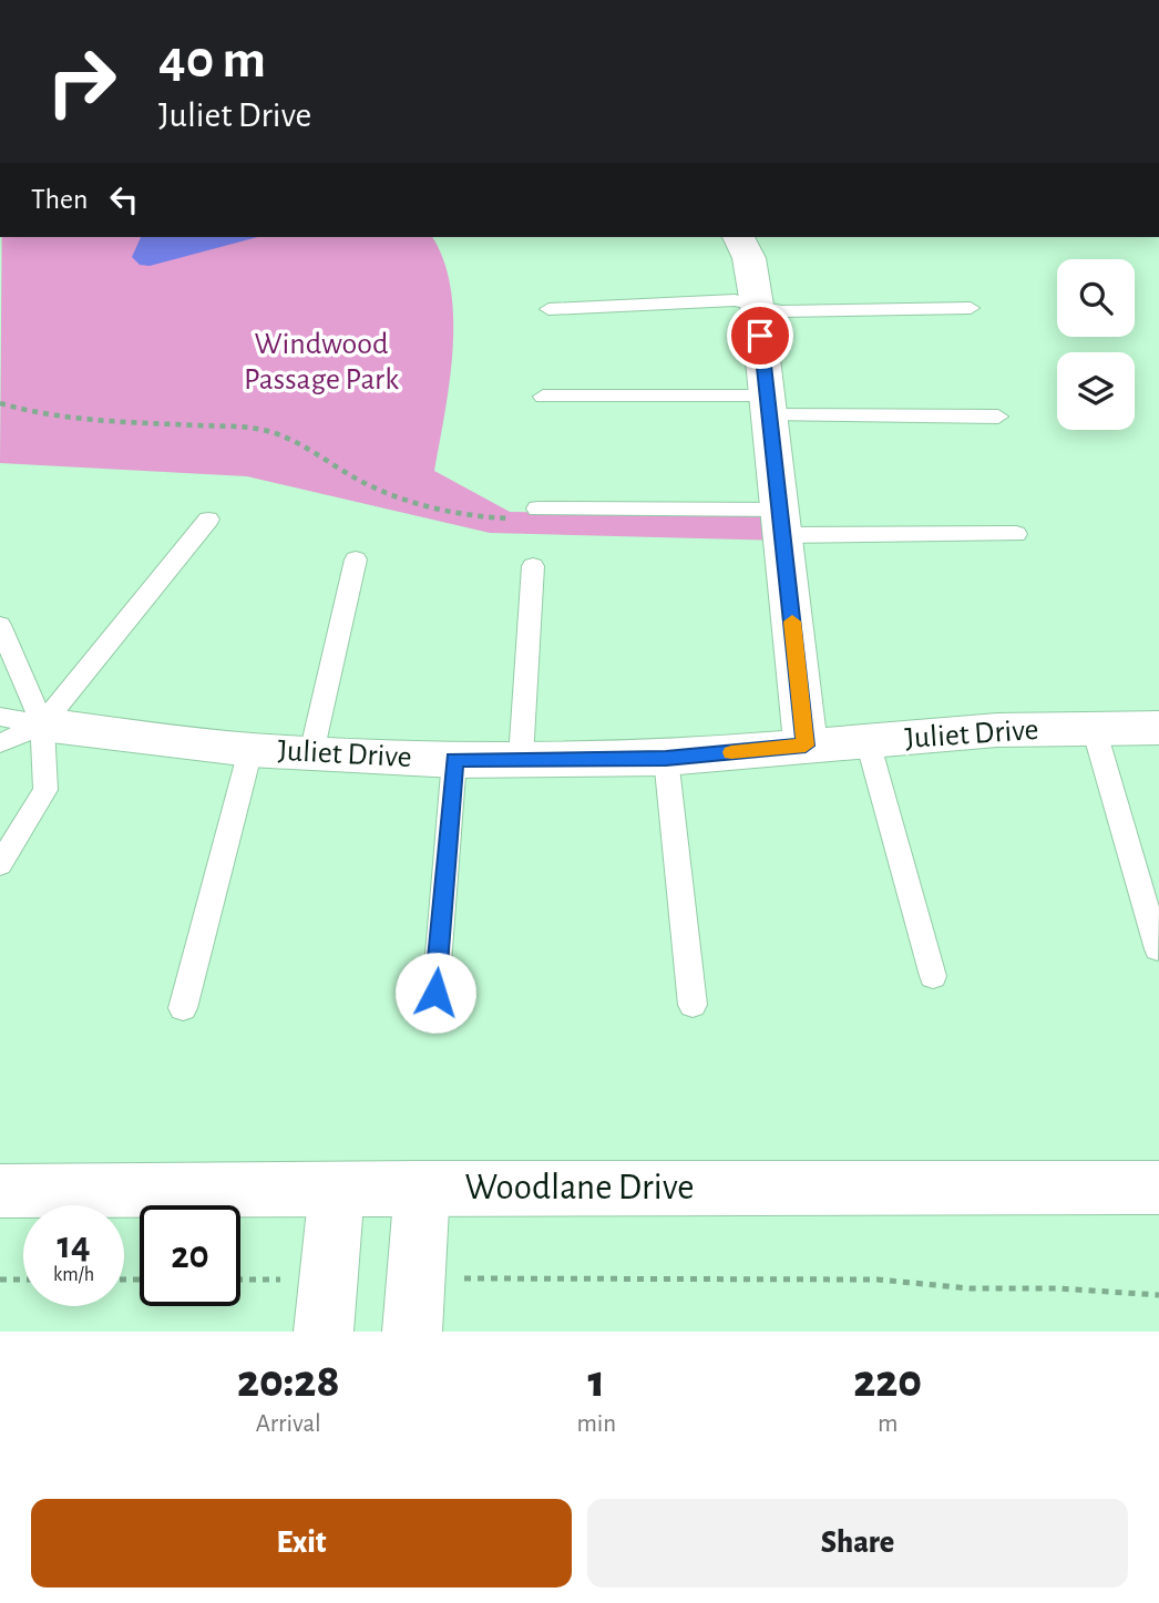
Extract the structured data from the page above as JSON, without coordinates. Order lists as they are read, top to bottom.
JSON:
{
  "streets": {
    "street": ["Juliet Drive", "Woodlane Drive"]
  },
  "parks": ["Windwood Passage Park"],
  "page": {
    "turn": ["40 m", "Juliet Drive"],
    "then": "Then",
    "speed": "14 km/h",
    "limit": "20",
    "eta": [
      "20:28",
      "Arrival",
      "1",
      "min",
      "220",
      "m"
    ],
    "buttons": ["Exit", "Share"]
  }
}
